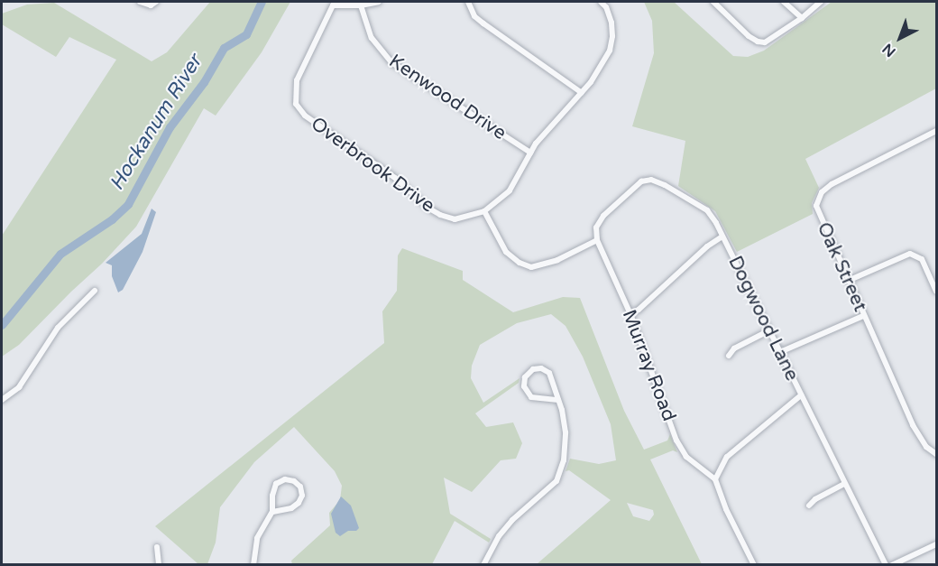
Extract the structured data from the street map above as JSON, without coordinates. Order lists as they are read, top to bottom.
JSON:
{
  "streets": {
    "street": [
      "Kenwood Drive",
      "Overbrook Drive",
      "Oak Street",
      "Dogwood Lane",
      "Murray Road"
    ]
  },
  "crossings": [
    ["Kenwood Drive", "Overbrook Drive"],
    ["Dogwood Lane", "Murray Road"]
  ],
  "water": ["Hockanum River"],
  "north": "bottom left"
}
